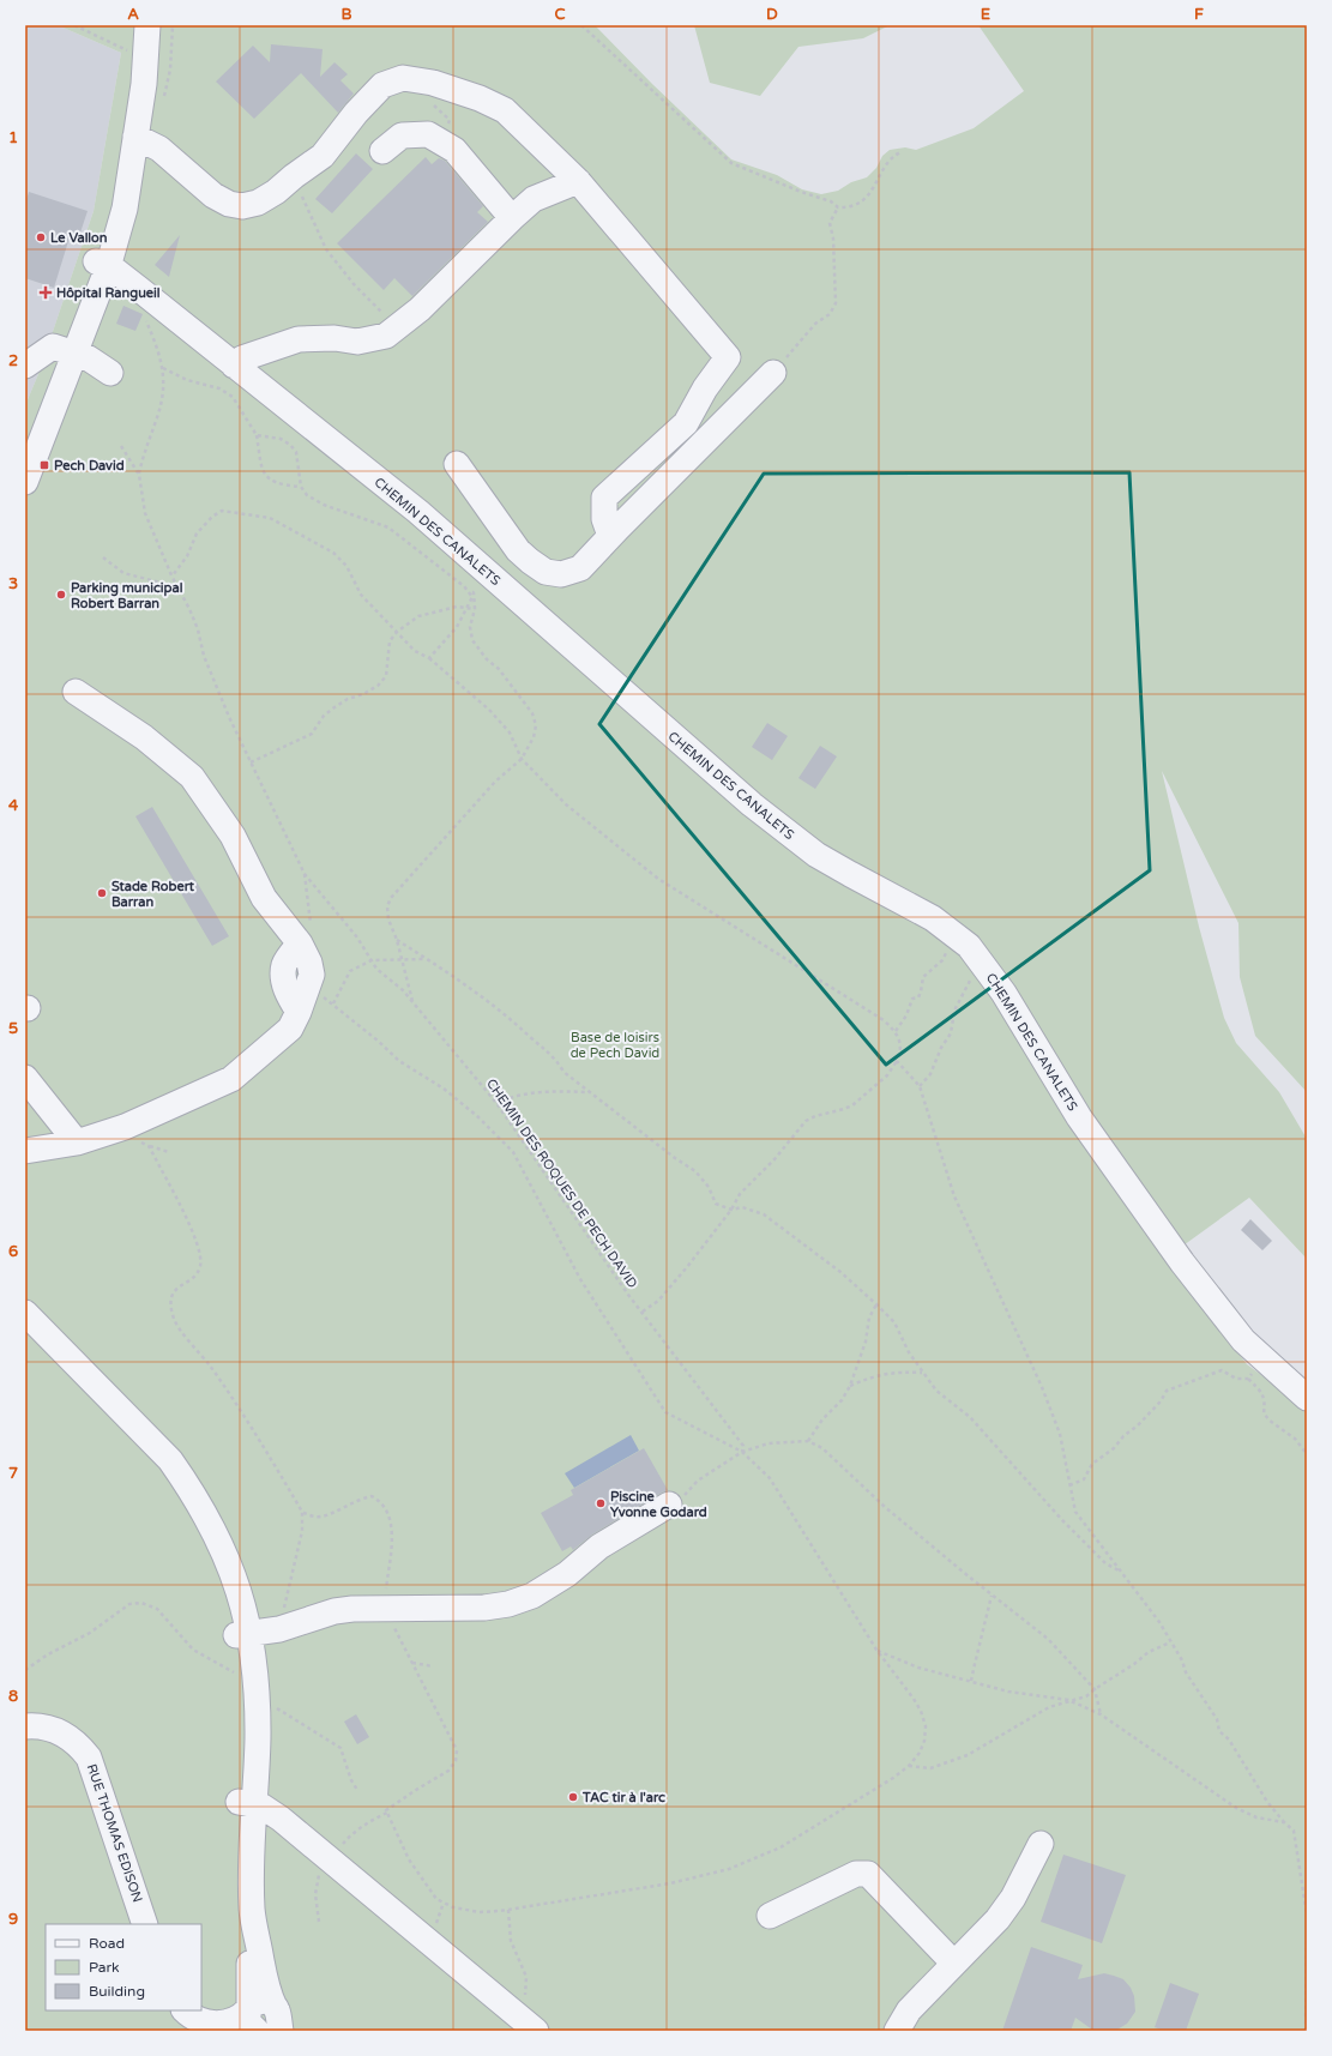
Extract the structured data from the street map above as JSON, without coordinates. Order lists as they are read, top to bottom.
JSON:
{
  "streets": {
    "street": ["CHEMIN DES CANALETS", "RUE THOMAS EDISON"],
    "path": ["CHEMIN DES ROQUES DE PECH DAVID"]
  },
  "parks": ["Base de loisirs de Pech David"],
  "places": {
    "other": [
      "Le Vallon",
      "Parking municipal Robert Barran",
      "Stade Robert Barran",
      "Piscine Yvonne Godard",
      "TAC tir à l'arc"
    ],
    "health": ["Hôpital Rangueil"],
    "transit": ["Pech David"]
  },
  "legend": ["Road", "Park", "Building"],
  "grid": {
    "columns": [
      "A",
      "B",
      "C",
      "D",
      "E",
      "F"
    ],
    "rows": [
      "1",
      "2",
      "3",
      "4",
      "5",
      "6",
      "7",
      "8",
      "9"
    ]
  }
}
